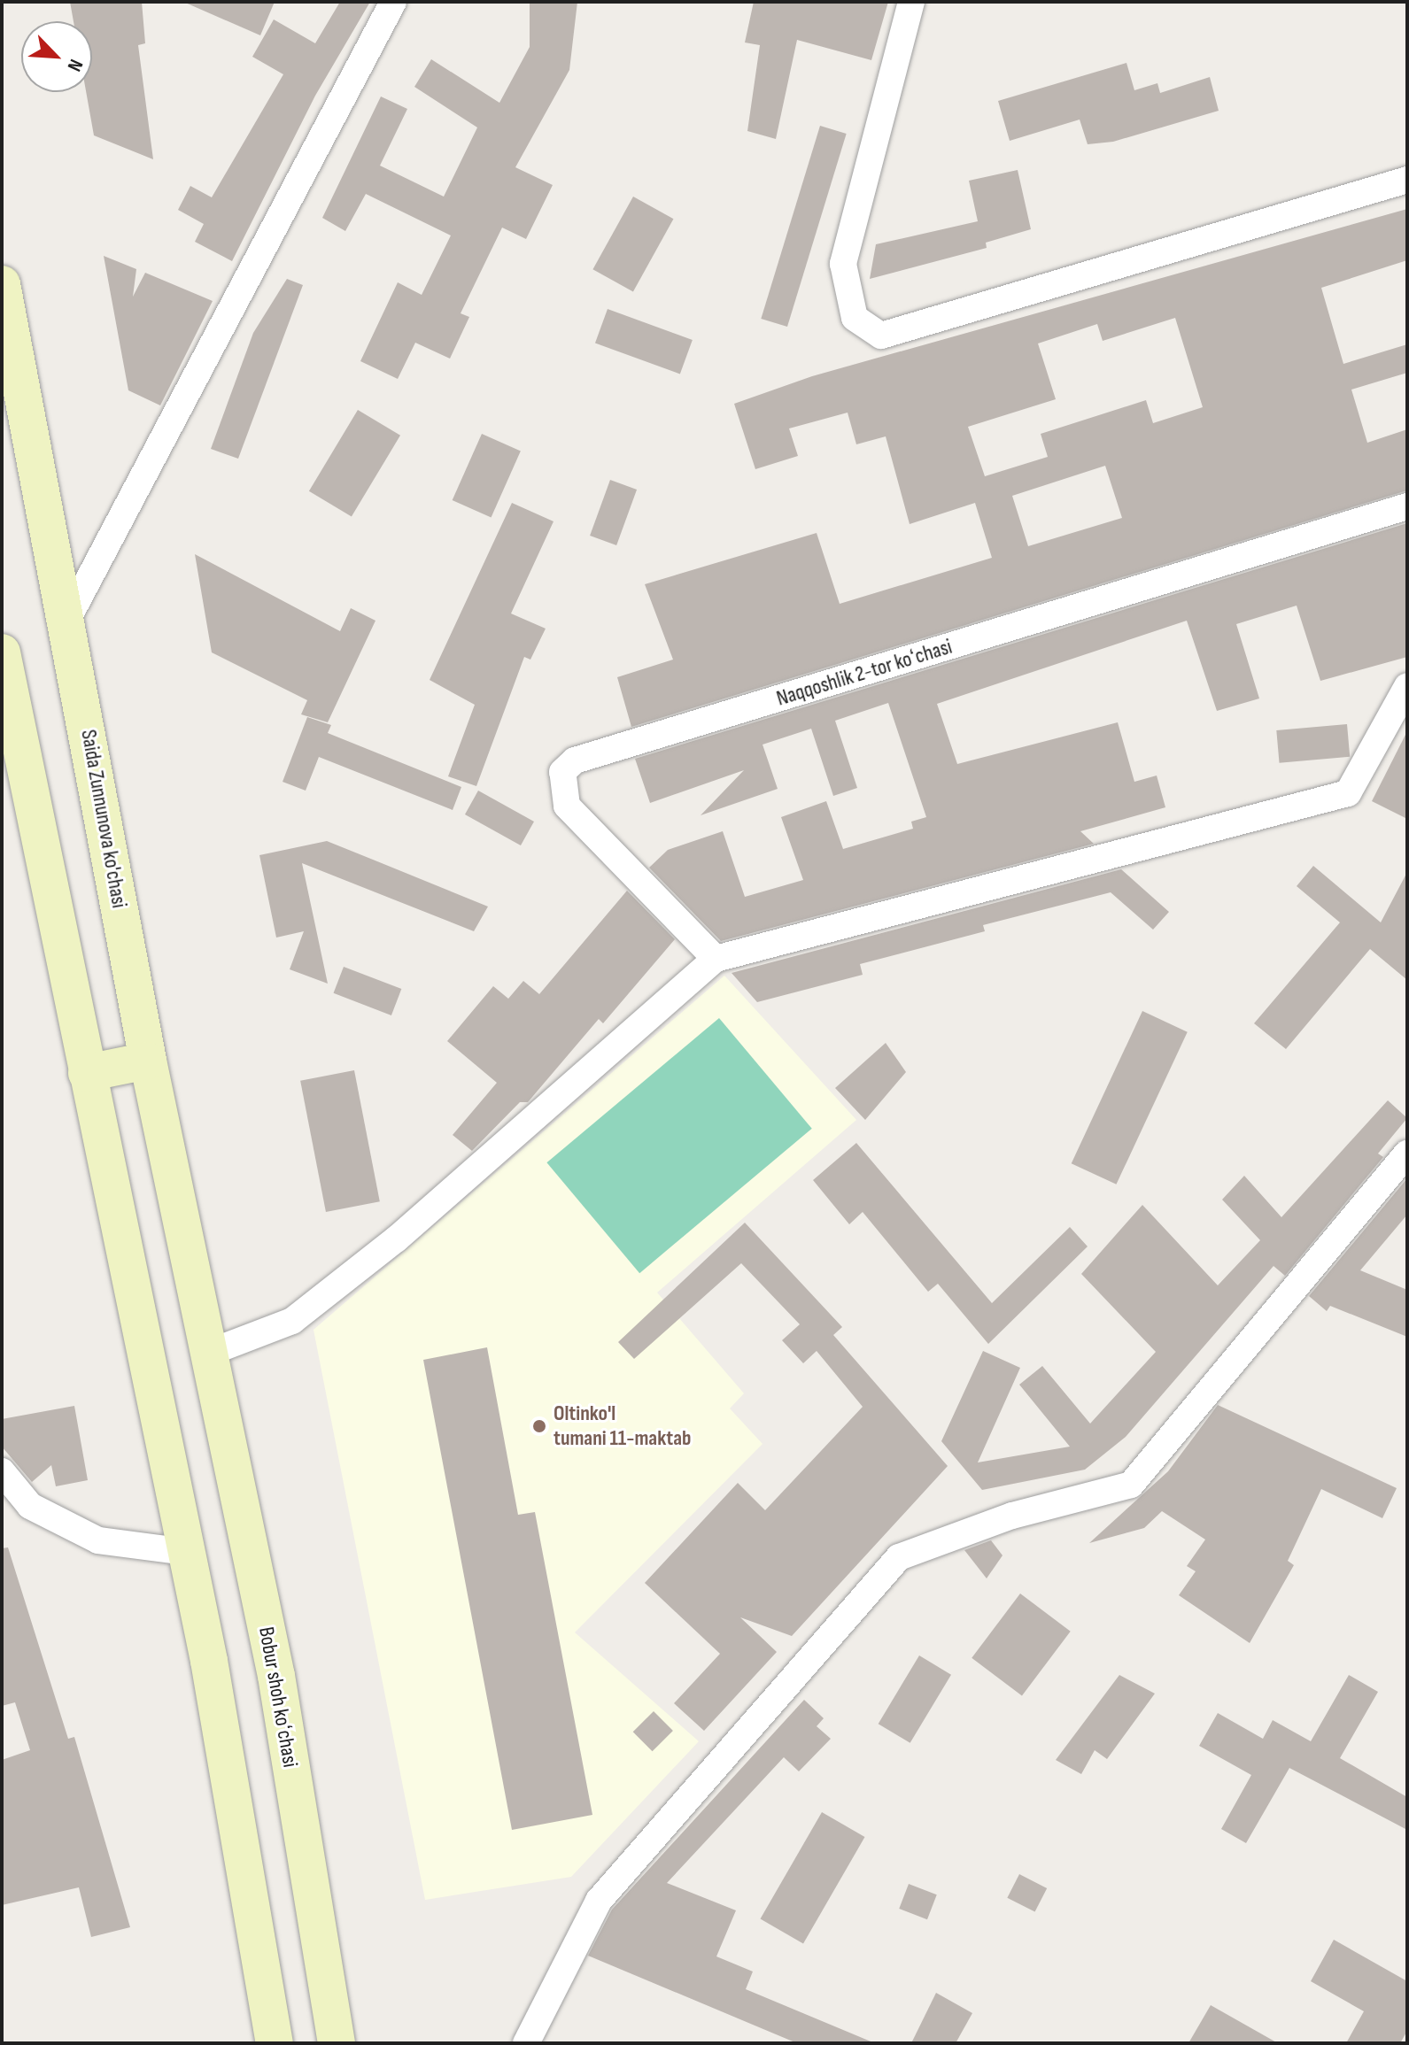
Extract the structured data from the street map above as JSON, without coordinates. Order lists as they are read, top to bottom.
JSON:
{
  "streets": {
    "main road": ["Saida Zunnunova ko'chasi", "Bobur shoh koʻchasi"],
    "street": ["Naqqoshlik 2-tor koʻchasi"]
  },
  "crossings": [
    ["Saida Zunnunova ko'chasi", "Bobur shoh koʻchasi"]
  ],
  "places": ["Oltinko'l tumani 11-maktab"],
  "north": "bottom right"
}
